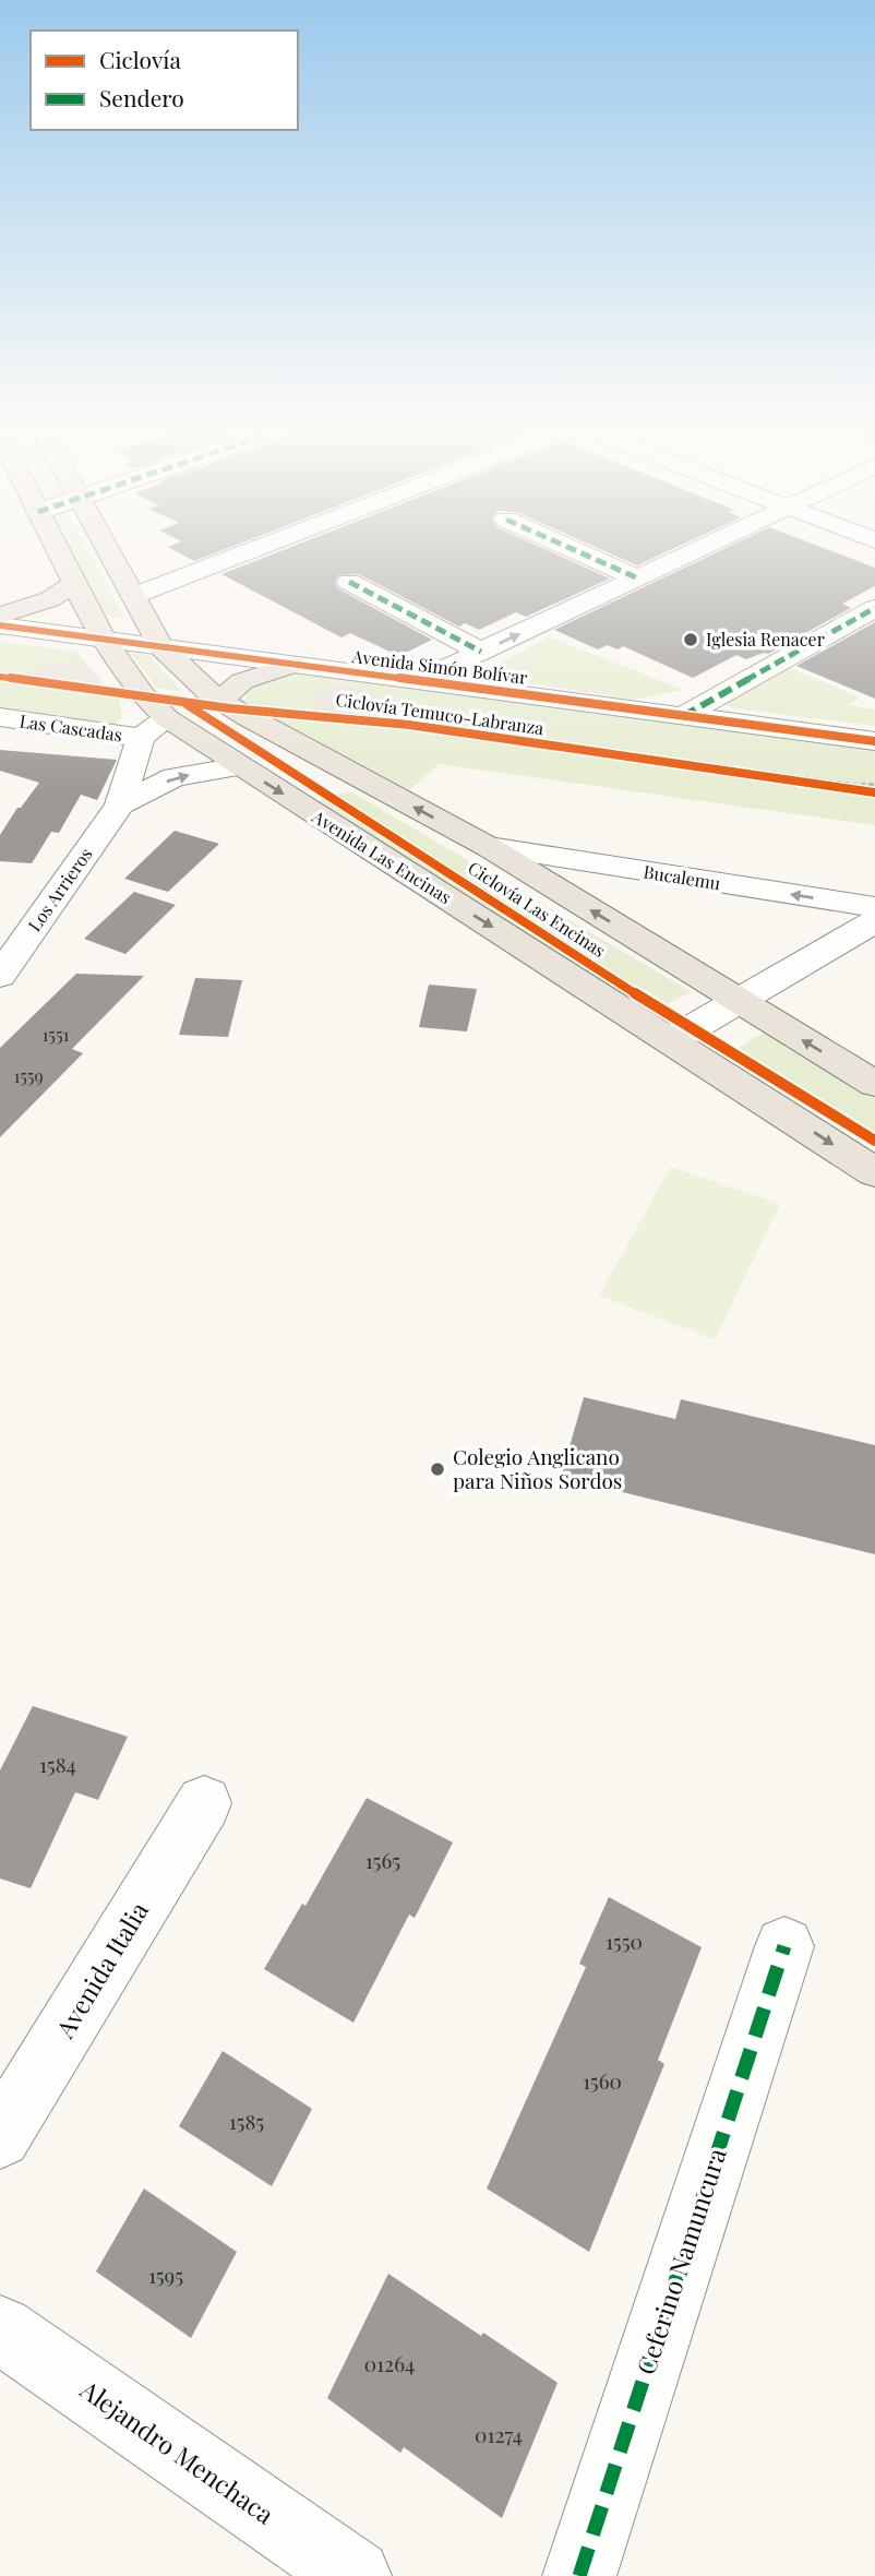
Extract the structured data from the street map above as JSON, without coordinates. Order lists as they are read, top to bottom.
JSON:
{
  "streets": {
    "main road": ["Avenida Las Encinas"],
    "street": [
      "Avenida Simón Bolívar",
      "Las Cascadas",
      "Bucalemu",
      "Los Arrieros",
      "Avenida Italia",
      "Ceferino Namuncura",
      "Alejandro Menchaca"
    ],
    "cycle path": ["Ciclovía Temuco-Labranza", "Ciclovía Las Encinas"]
  },
  "crossings": [
    ["Avenida Simón Bolívar", "Avenida Las Encinas"],
    ["Las Cascadas", "Los Arrieros"],
    ["Avenida Las Encinas", "Los Arrieros"]
  ],
  "one_way": ["Bucalemu"],
  "places": ["Iglesia Renacer", "Colegio Anglicano para Niños Sordos"],
  "house_numbers": [
    "1551",
    "1559",
    "1584",
    "1565",
    "1550",
    "1560",
    "1585",
    "1595",
    "01264",
    "01274"
  ],
  "legend": ["Ciclovía", "Sendero"]
}
